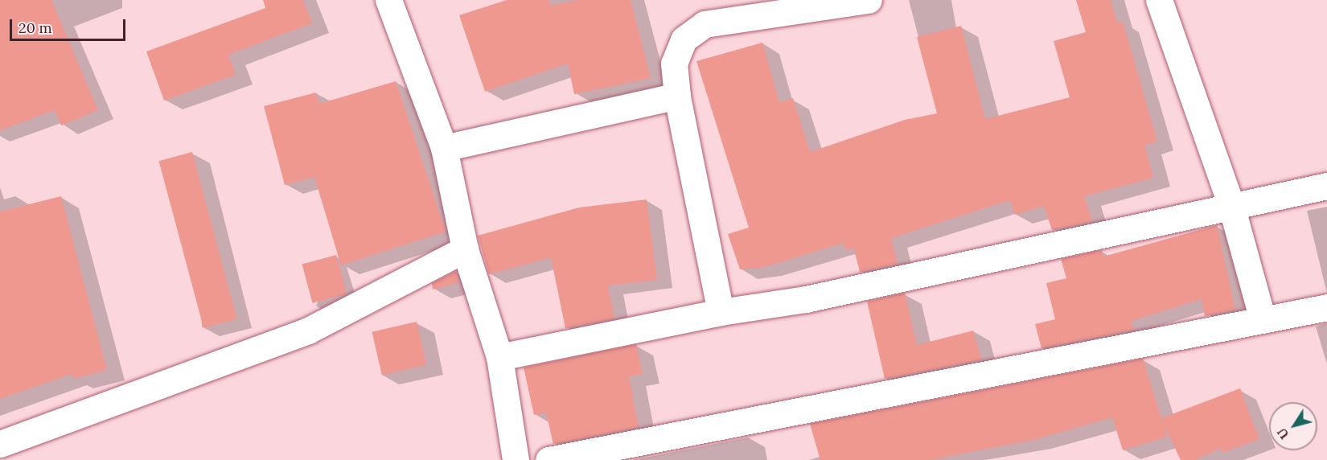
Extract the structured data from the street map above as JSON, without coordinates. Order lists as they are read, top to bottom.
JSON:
{
  "scale_bar": "20 m",
  "north": "bottom left"
}
